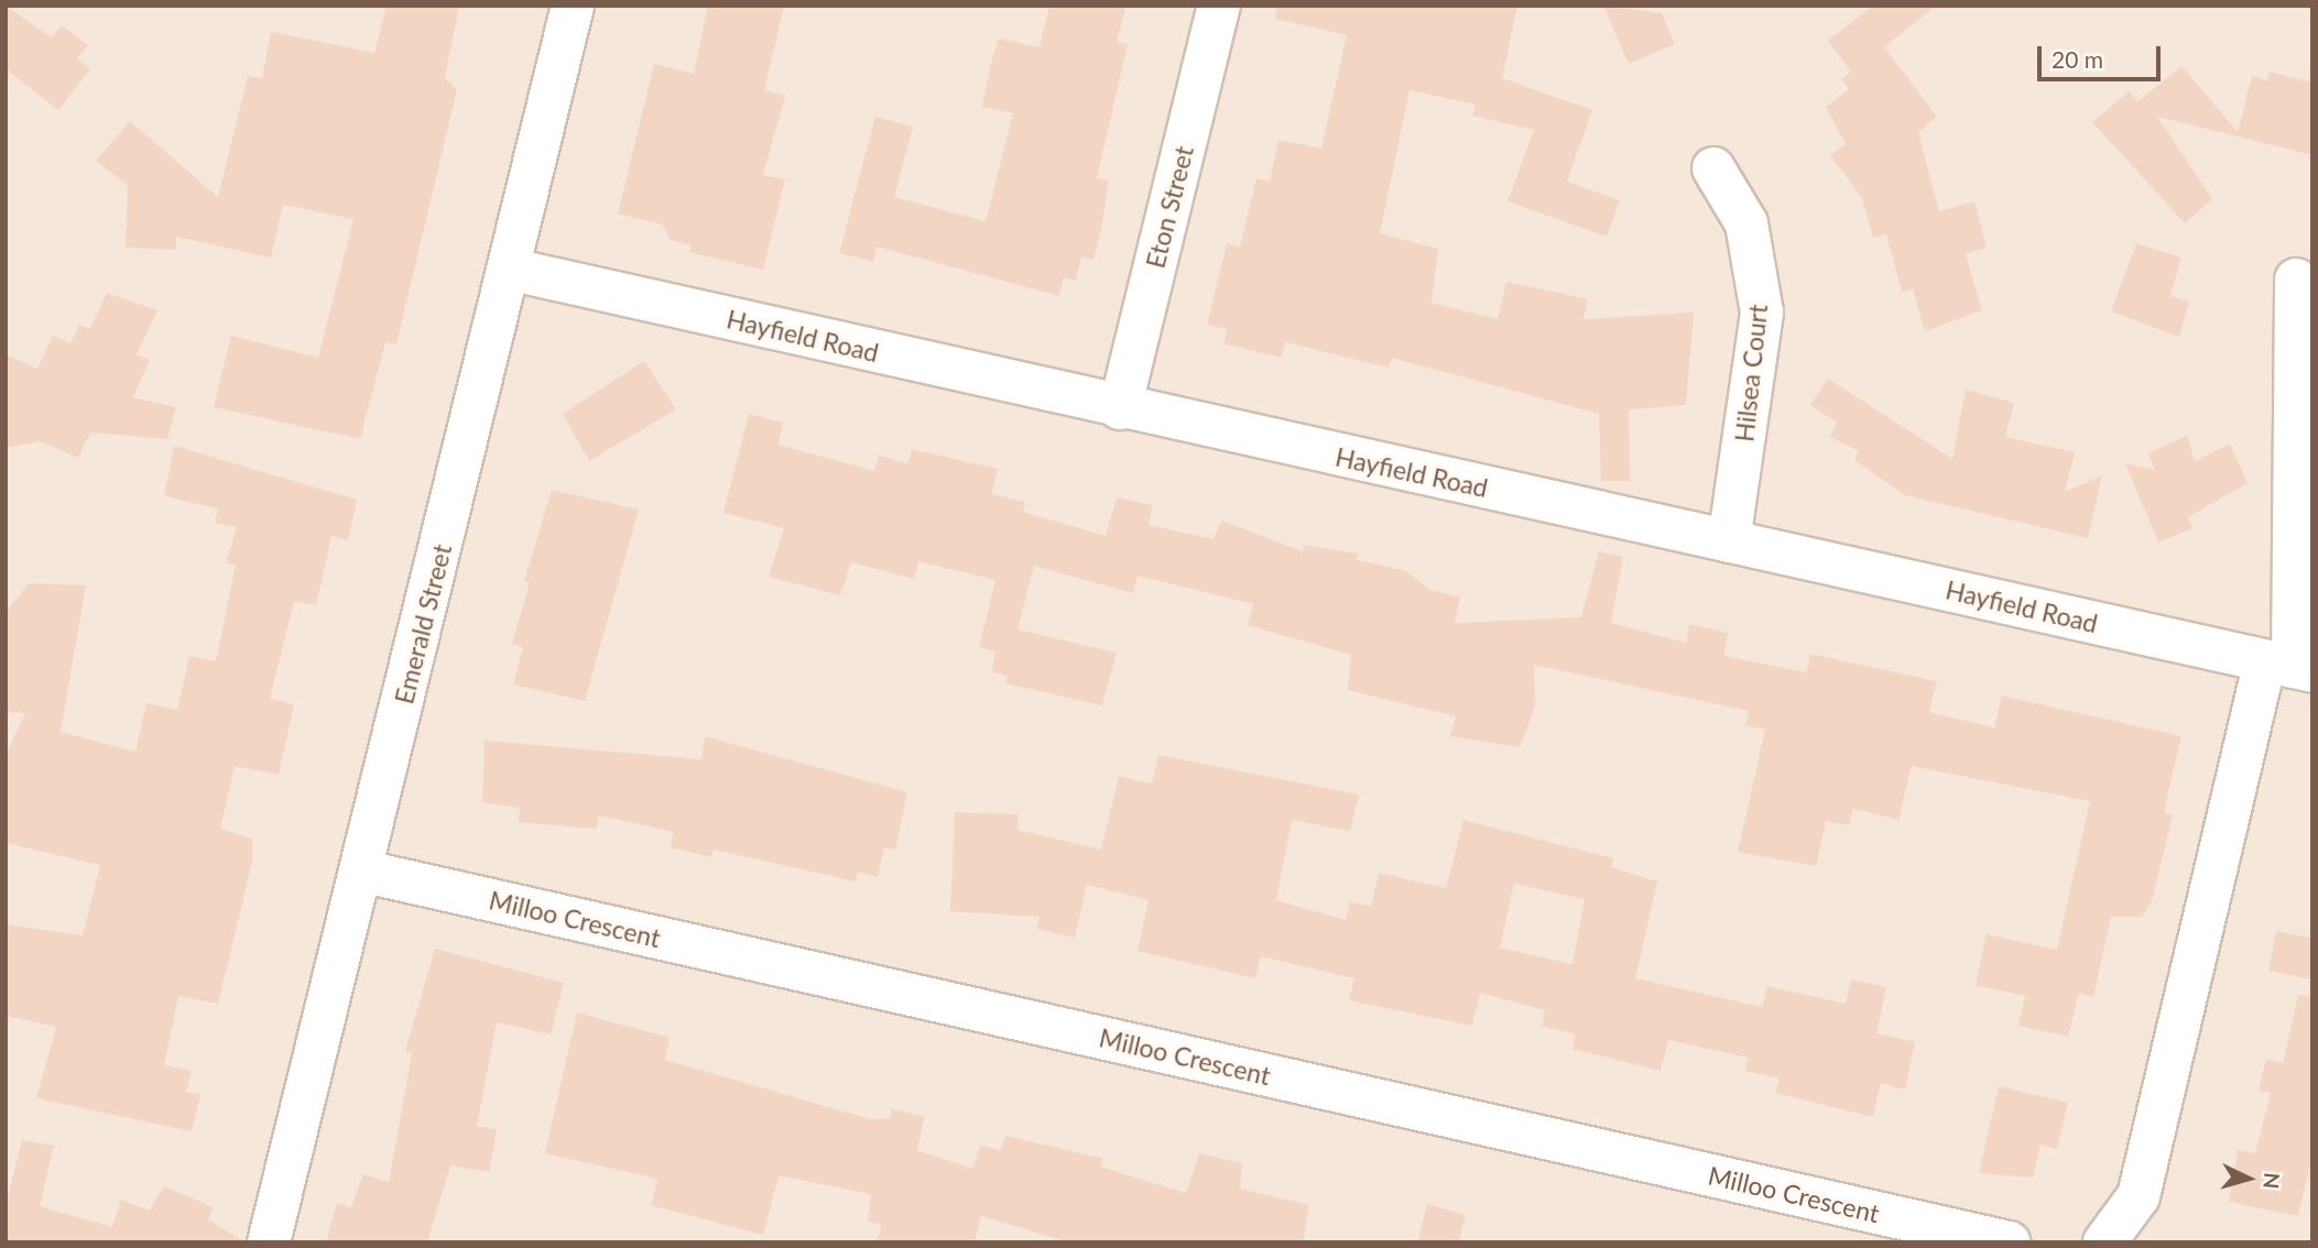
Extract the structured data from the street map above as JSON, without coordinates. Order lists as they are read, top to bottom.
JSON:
{
  "streets": {
    "street": [
      "Eton Street",
      "Hayfield Road",
      "Hilsea Court",
      "Emerald Street",
      "Milloo Crescent"
    ]
  },
  "crossings": [
    ["Eton Street", "Hayfield Road"],
    ["Hayfield Road", "Hilsea Court"],
    ["Hayfield Road", "Emerald Street"],
    ["Emerald Street", "Milloo Crescent"]
  ],
  "scale_bar": "20 m",
  "north": "right"
}
